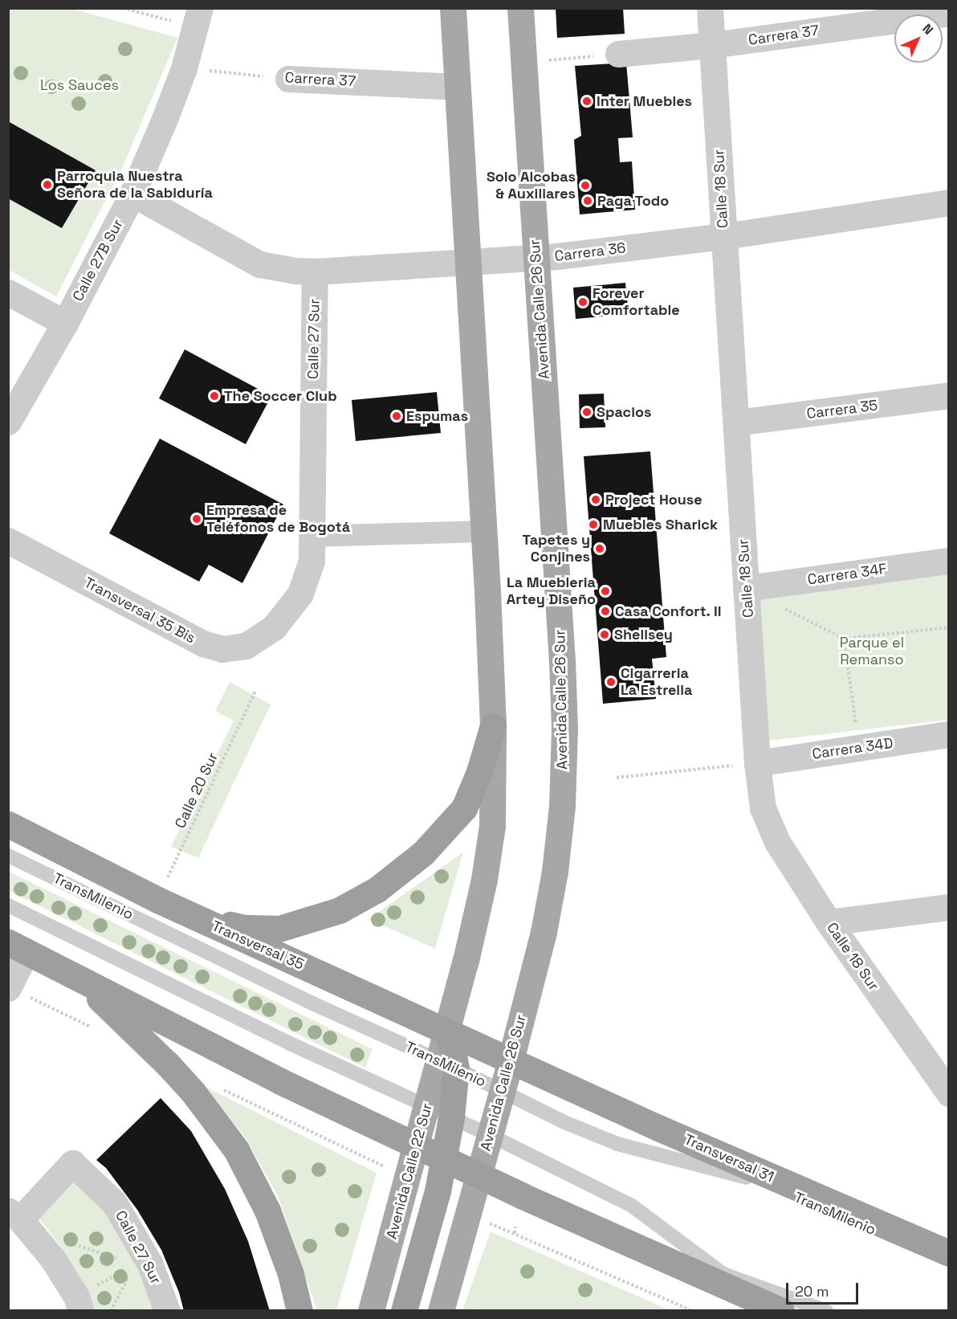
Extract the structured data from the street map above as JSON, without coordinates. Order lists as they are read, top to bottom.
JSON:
{
  "streets": {
    "highway": ["Transversal 35", "Transversal 31"],
    "main road": ["Avenida Calle 26 Sur", "Avenida Calle 22 Sur"],
    "street": [
      "Carrera 37",
      "Calle 18 Sur",
      "Carrera 36",
      "Calle 27B Sur",
      "Calle 27 Sur",
      "Carrera 35",
      "Carrera 34F",
      "Transversal 35 Bis",
      "Carrera 34D"
    ],
    "lane": ["TransMilenio"],
    "path": ["Calle 20 Sur"]
  },
  "crossings": [
    ["Carrera 37", "Calle 18 Sur"],
    ["Carrera 37", "Calle 27B Sur"],
    ["Calle 18 Sur", "Carrera 36"],
    ["Calle 18 Sur", "Carrera 35"],
    ["Calle 18 Sur", "Carrera 34F"],
    ["Calle 18 Sur", "Carrera 34D"],
    ["Carrera 36", "Calle 27B Sur"],
    ["Carrera 36", "Avenida Calle 26 Sur"],
    ["Carrera 36", "Calle 27 Sur"],
    ["Avenida Calle 26 Sur", "TransMilenio"],
    ["Avenida Calle 26 Sur", "Transversal 35"],
    ["Avenida Calle 26 Sur", "Transversal 31"],
    ["Calle 27 Sur", "Transversal 35 Bis"],
    ["Calle 20 Sur", "Transversal 35"],
    ["TransMilenio", "Avenida Calle 22 Sur"],
    ["Transversal 35", "Transversal 31"]
  ],
  "parks": ["Los Sauces", "Parque el Remanso"],
  "places": [
    "Inter Muebles",
    "Parroquia Nuestra Señora de la Sabiduría",
    "Solo Alcobas & Auxiliares",
    "Paga Todo",
    "Forever Comfortable",
    "The Soccer Club",
    "Spacios",
    "Espumas",
    "Project House",
    "Empresa de Teléfonos de Bogotá",
    "Muebles Sharick",
    "Tapetes y Conjines",
    "La Muebleria Artey Diseño",
    "Casa Confort. II",
    "Shellsey",
    "Cigarreria La Estrella"
  ],
  "scale_bar": "20 m",
  "north": "top right"
}
